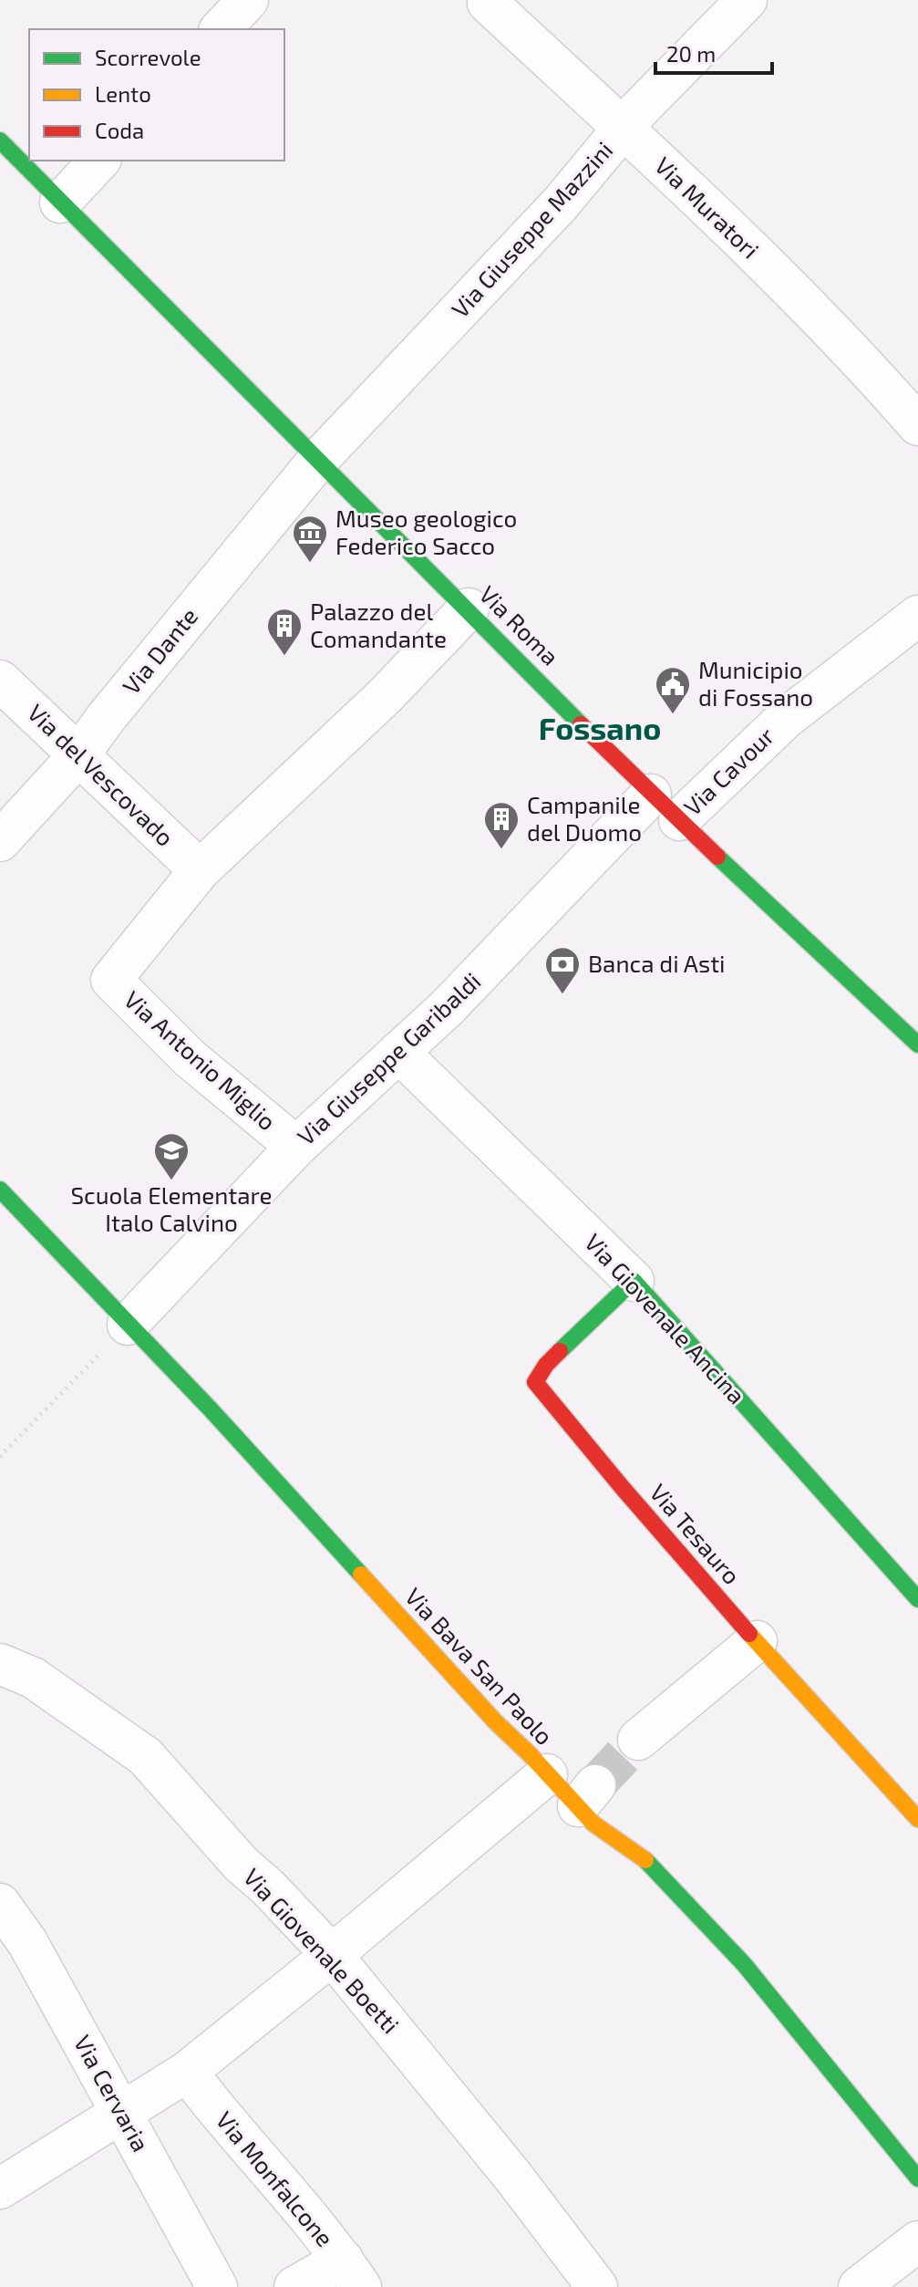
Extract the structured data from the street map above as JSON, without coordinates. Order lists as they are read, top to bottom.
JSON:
{
  "streets": {
    "street": [
      "Via Muratori",
      "Via Giuseppe Mazzini",
      "Via Roma",
      "Via Dante",
      "Via Cavour",
      "Via del Vescovado",
      "Via Giuseppe Garibaldi",
      "Via Antonio Miglio",
      "Via Giovenale Ancina",
      "Via Tesauro",
      "Via Bava San Paolo",
      "Via Giovenale Boetti",
      "Via Cervaria",
      "Via Monfalcone"
    ]
  },
  "crossings": [
    ["Via Muratori", "Via Giuseppe Mazzini"],
    ["Via Giuseppe Mazzini", "Via Roma"],
    ["Via Giuseppe Mazzini", "Via Dante"],
    ["Via Roma", "Via Dante"],
    ["Via Roma", "Via Cavour"],
    ["Via Roma", "Via Giuseppe Garibaldi"],
    ["Via Dante", "Via del Vescovado"],
    ["Via Cavour", "Via Giuseppe Garibaldi"],
    ["Via del Vescovado", "Via Antonio Miglio"],
    ["Via Giuseppe Garibaldi", "Via Antonio Miglio"],
    ["Via Giuseppe Garibaldi", "Via Giovenale Ancina"],
    ["Via Giuseppe Garibaldi", "Via Bava San Paolo"],
    ["Via Giovenale Ancina", "Via Tesauro"]
  ],
  "districts": ["Fossano"],
  "places": {
    "museum": ["Museo geologico Federico Sacco"],
    "building": ["Palazzo del Comandante", "Campanile del Duomo"],
    "public building": ["Municipio di Fossano"],
    "bank": ["Banca di Asti"],
    "school or university": ["Scuola Elementare Italo Calvino"]
  },
  "legend": ["Scorrevole", "Lento", "Coda"],
  "scale_bar": "20 m"
}
